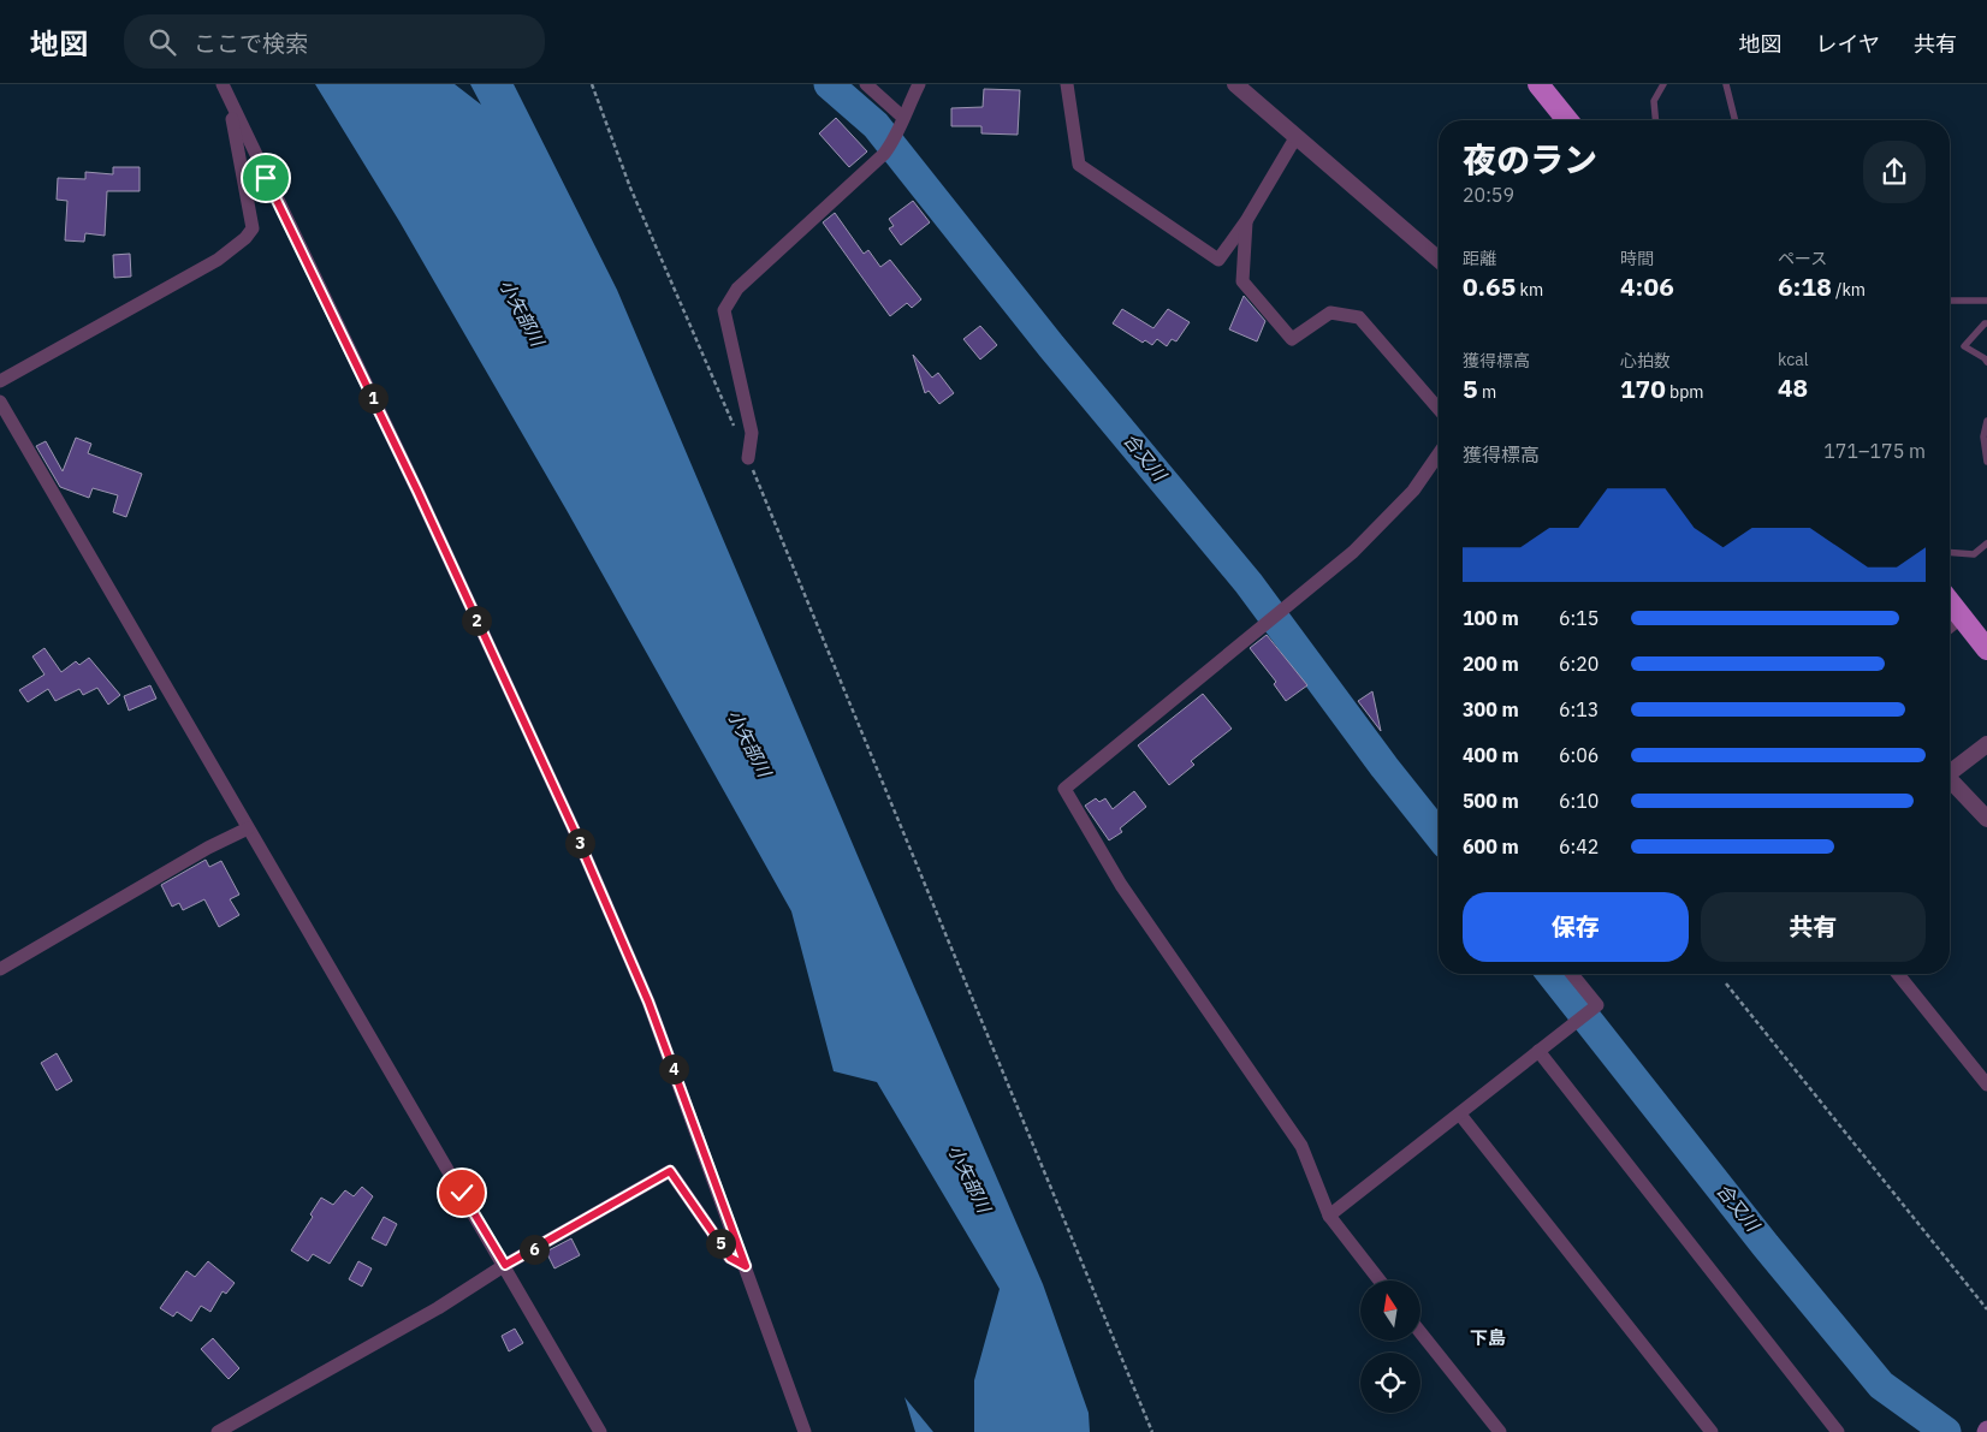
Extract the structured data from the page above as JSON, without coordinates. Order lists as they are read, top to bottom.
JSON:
{
  "districts": ["下島"],
  "water": ["小矢部川", "合又川"],
  "north": "top",
  "page": {
    "header": "地図",
    "search": "ここで検索",
    "nav": ["地図", "レイヤ", "共有"],
    "heading": ["夜のラン", "20:59"],
    "stats": [
      ["距離", "0.65 km"],
      ["時間", "4:06"],
      ["ペース", "6:18 /km"],
      ["獲得標高", "5 m"],
      ["心拍数", "170 bpm"],
      ["kcal", "48"]
    ],
    "pins": [
      "1",
      "2",
      "3",
      "4",
      "5",
      "6"
    ],
    "chart": ["獲得標高", "171–175 m"],
    "list": [
      {
        "name": "100 m",
        "note": "6:15"
      },
      {
        "name": "200 m",
        "note": "6:20"
      },
      {
        "name": "300 m",
        "note": "6:13"
      },
      {
        "name": "400 m",
        "note": "6:06"
      },
      {
        "name": "500 m",
        "note": "6:10"
      },
      {
        "name": "600 m",
        "note": "6:42"
      }
    ],
    "buttons": ["保存", "共有"]
  }
}
